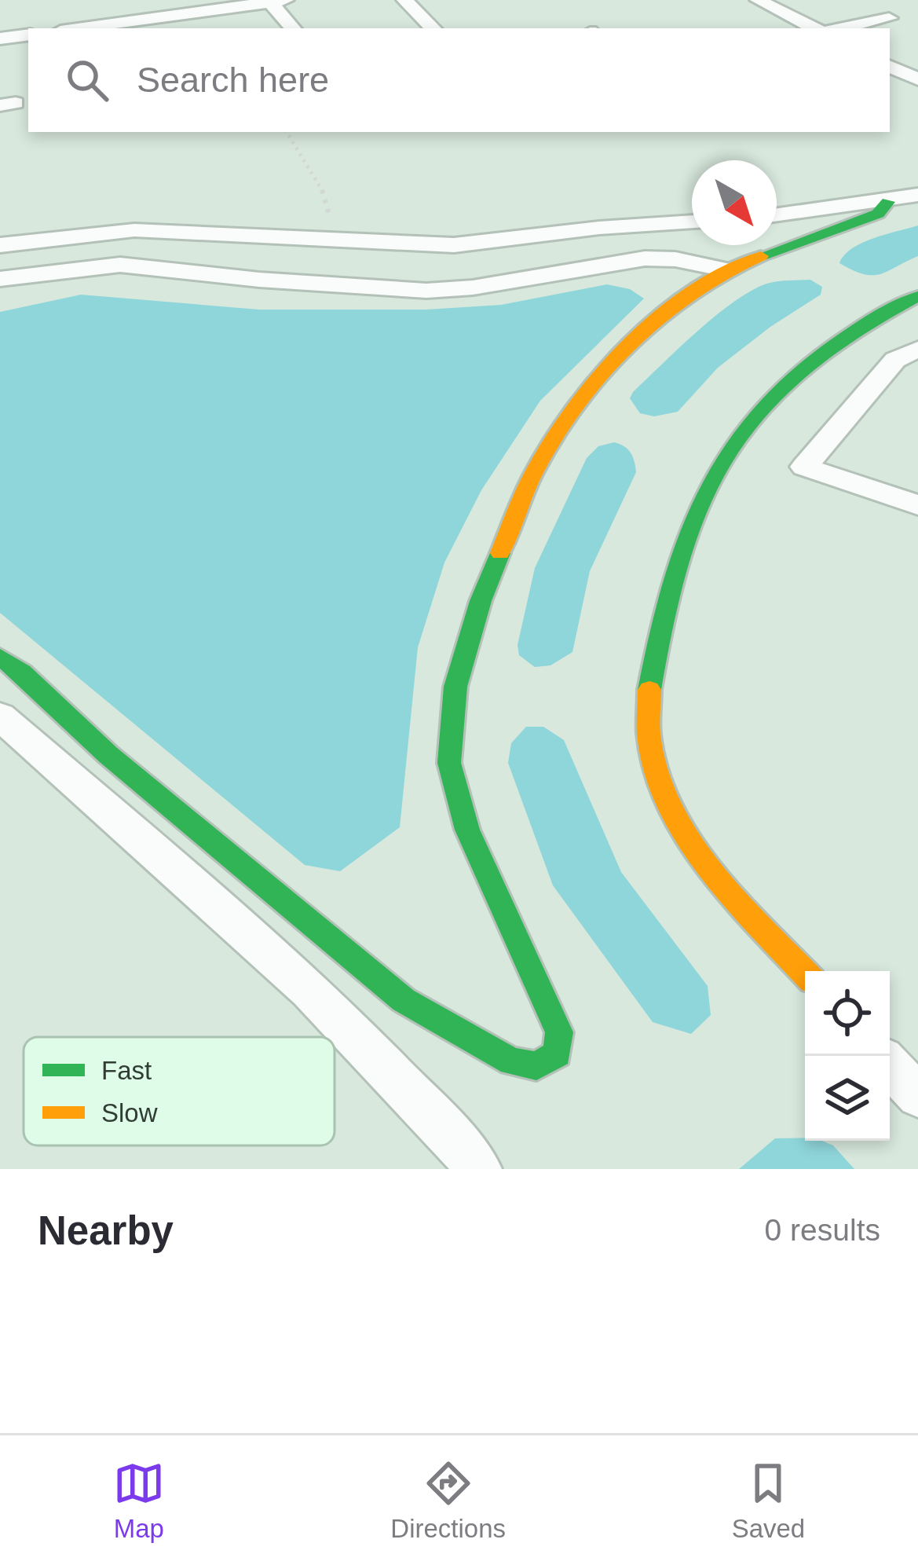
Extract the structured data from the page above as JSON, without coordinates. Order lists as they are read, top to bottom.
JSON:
{
  "legend": ["Fast", "Slow"],
  "north": "bottom right",
  "page": {
    "search": "Search here",
    "heading": ["Nearby", "0 results"],
    "nav": ["Map", "Directions", "Saved"]
  }
}
